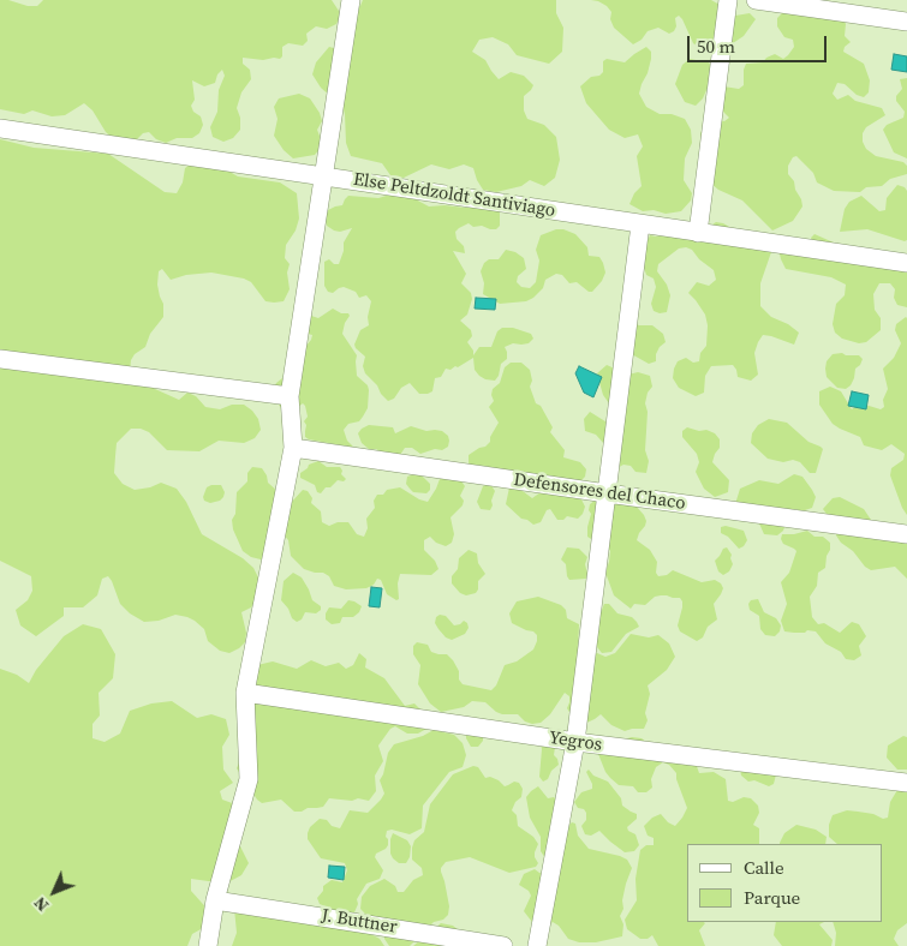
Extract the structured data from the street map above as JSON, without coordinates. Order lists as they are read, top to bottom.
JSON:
{
  "streets": {
    "street": [
      "Else Peltdzoldt Santiviago",
      "Defensores del Chaco",
      "Yegros",
      "J. Buttner"
    ]
  },
  "legend": ["Calle", "Parque"],
  "scale_bar": "50 m",
  "north": "bottom left"
}
